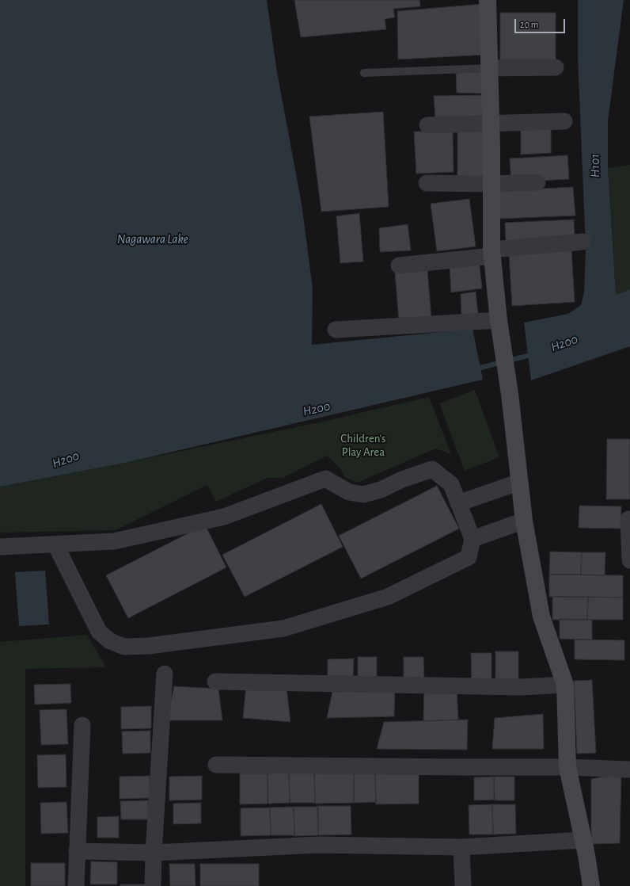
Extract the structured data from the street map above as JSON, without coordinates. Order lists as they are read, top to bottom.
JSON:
{
  "water": ["H101", "Nagawara Lake", "H200"],
  "parks": ["Children's Play Area"],
  "scale_bar": "20 m"
}
